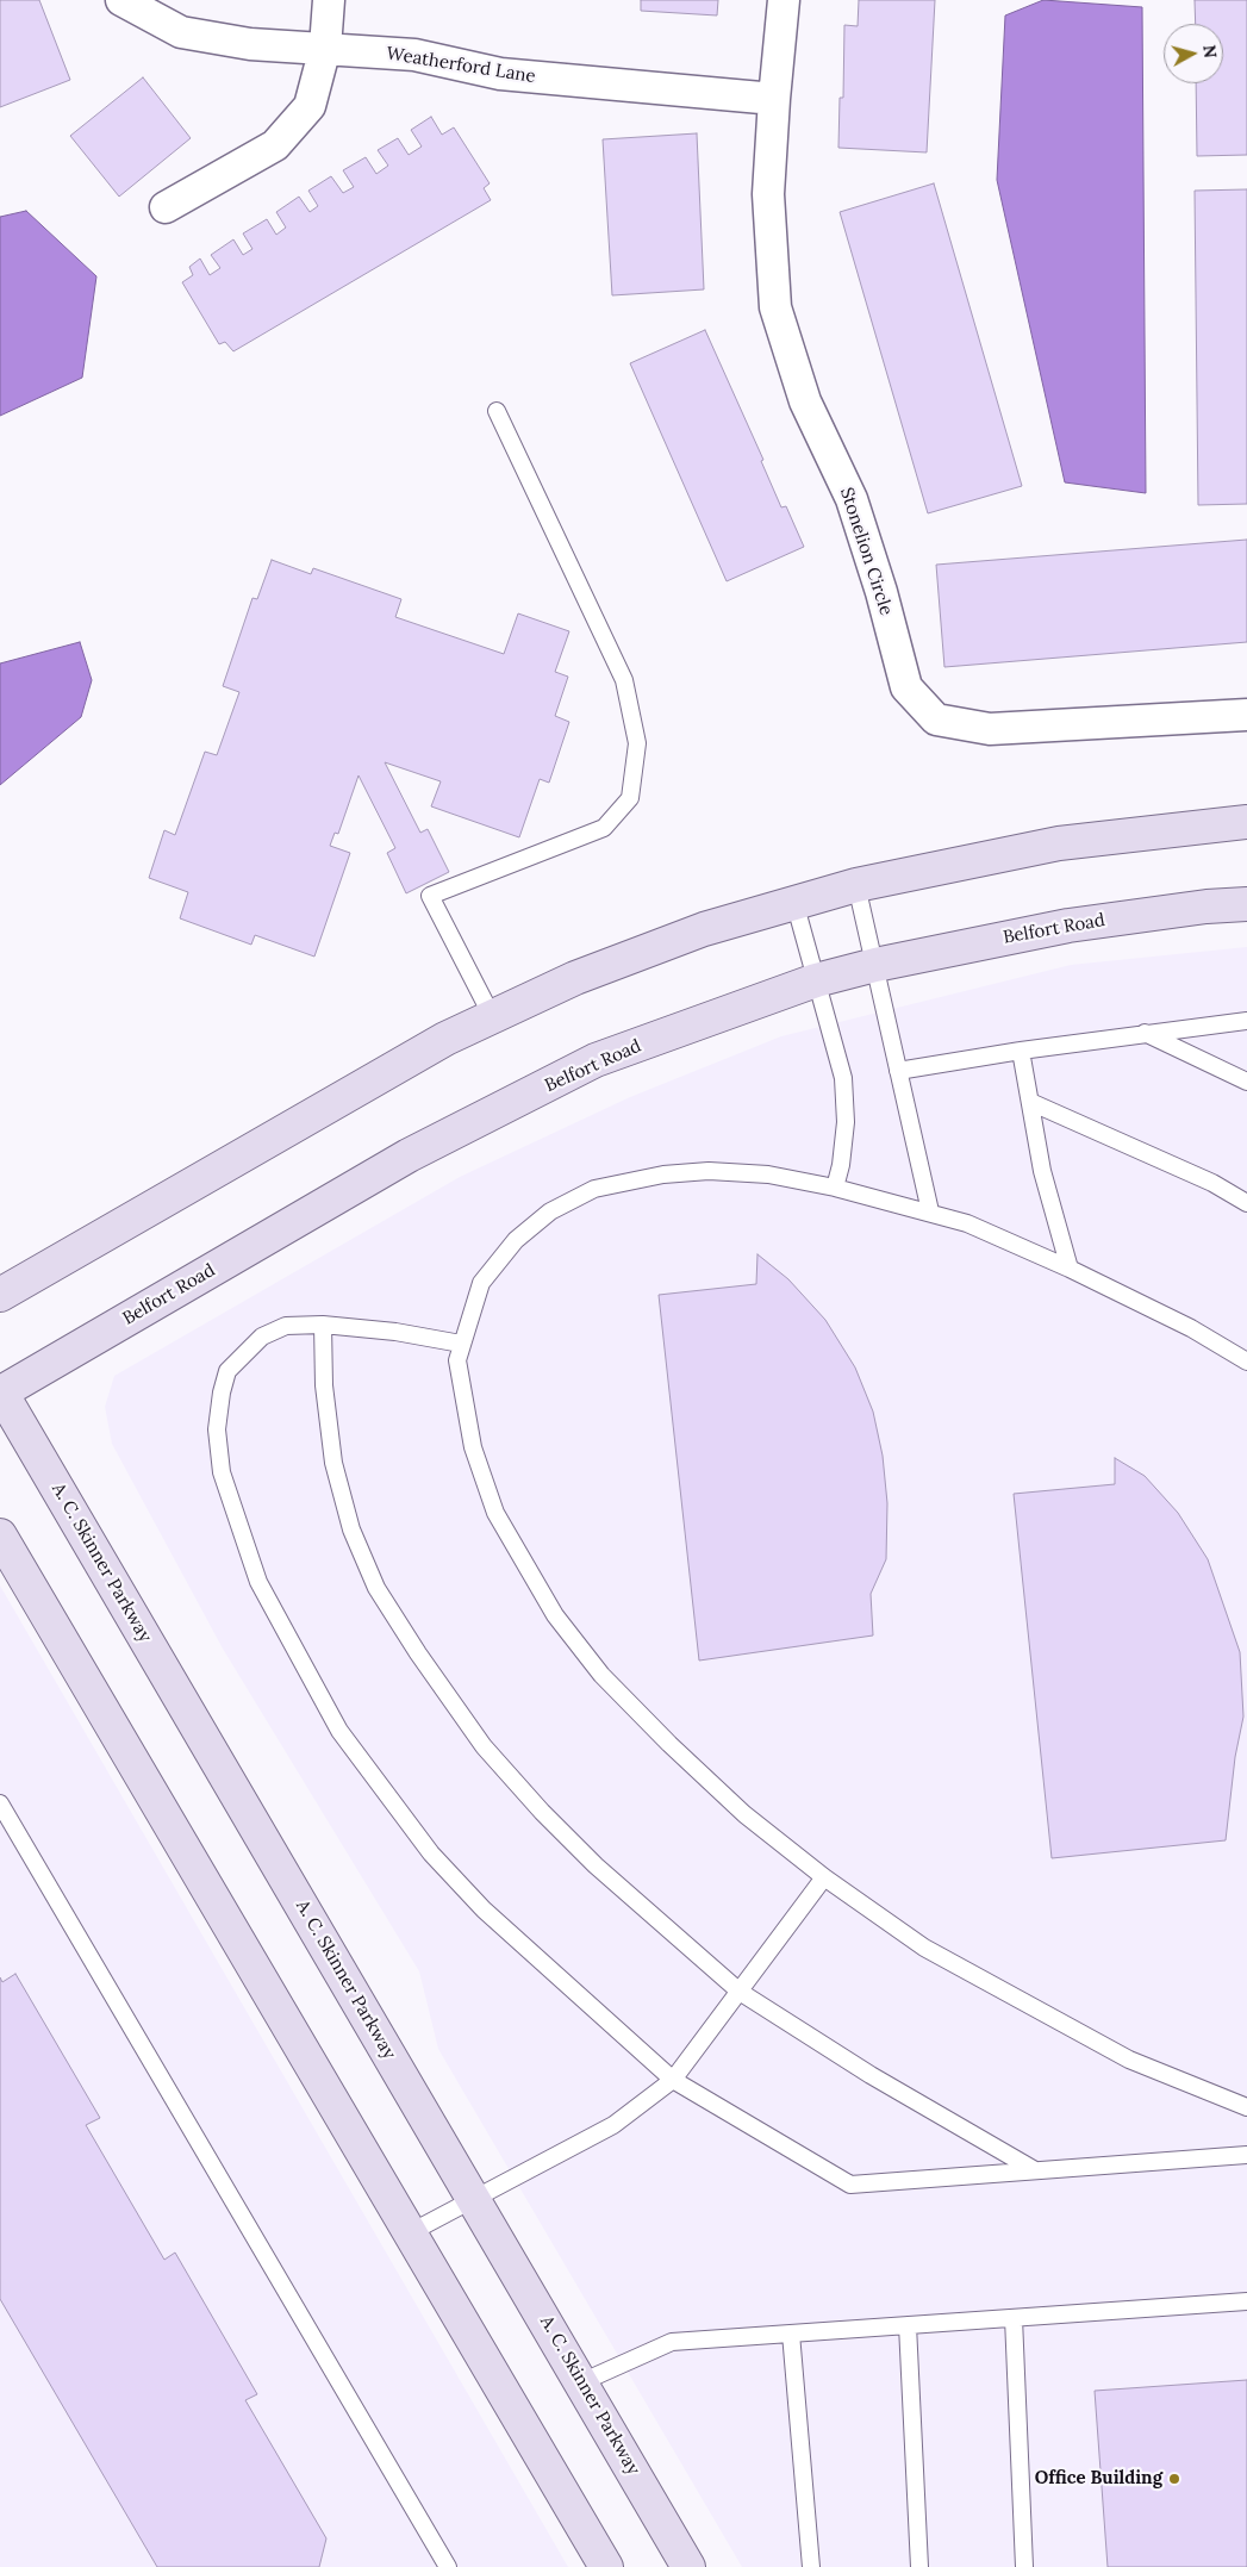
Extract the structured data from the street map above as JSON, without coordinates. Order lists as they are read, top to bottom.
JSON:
{
  "streets": {
    "main road": ["Belfort Road", "A. C. Skinner Parkway"],
    "street": ["Weatherford Lane", "Stonelion Circle"]
  },
  "crossings": [
    ["Weatherford Lane", "Stonelion Circle"],
    ["Belfort Road", "A. C. Skinner Parkway"]
  ],
  "places": ["Office Building"],
  "north": "right"
}
